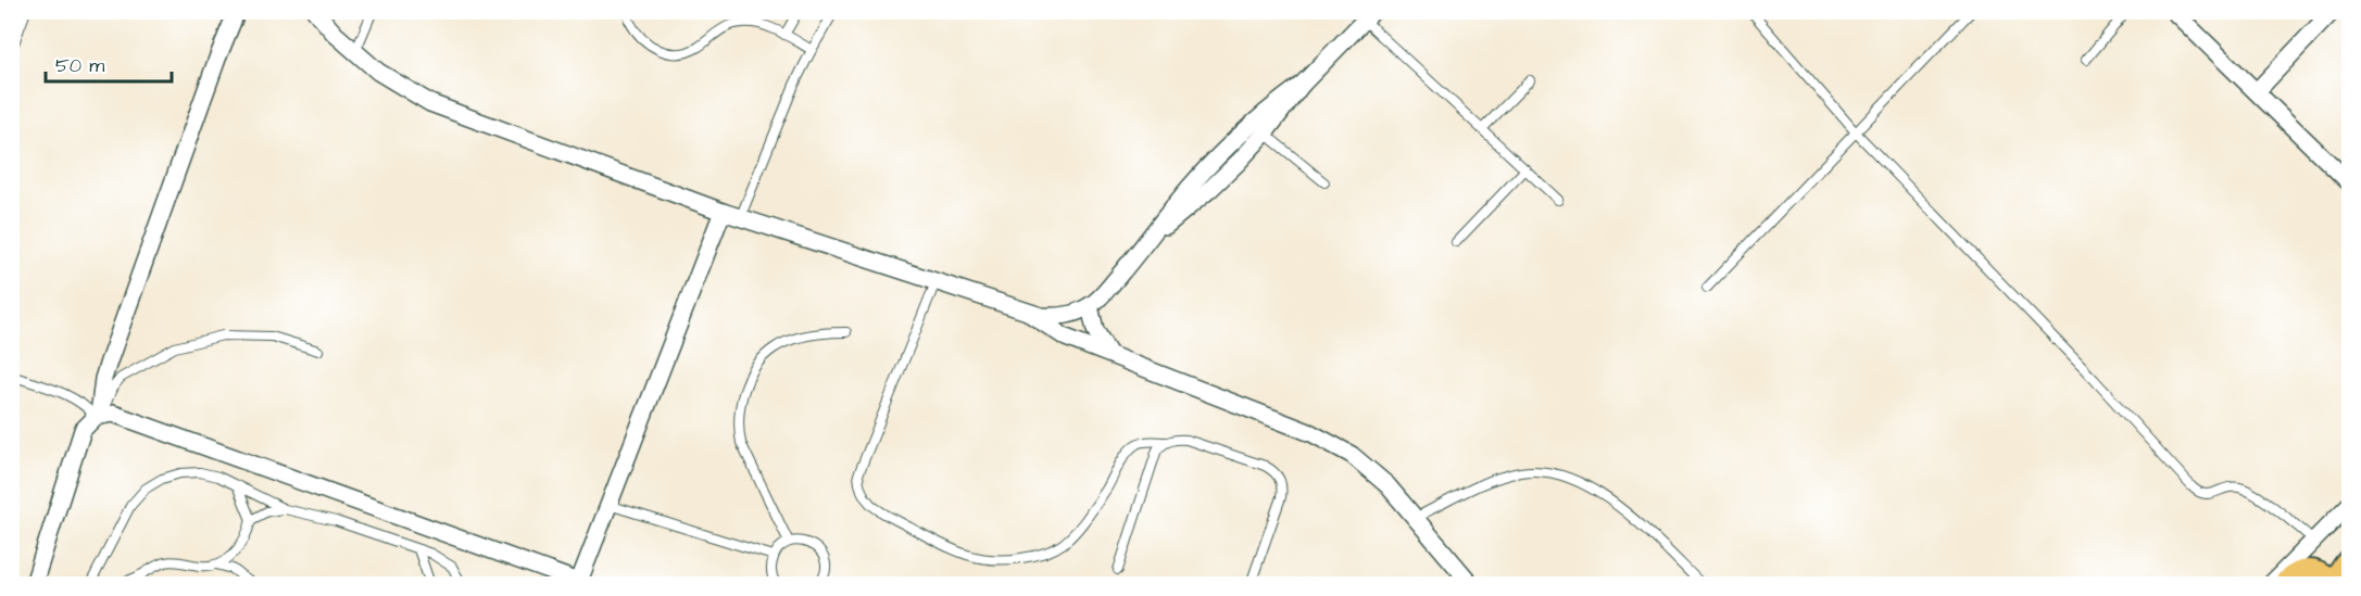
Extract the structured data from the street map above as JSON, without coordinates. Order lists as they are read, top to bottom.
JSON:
{
  "scale_bar": "50 m"
}
